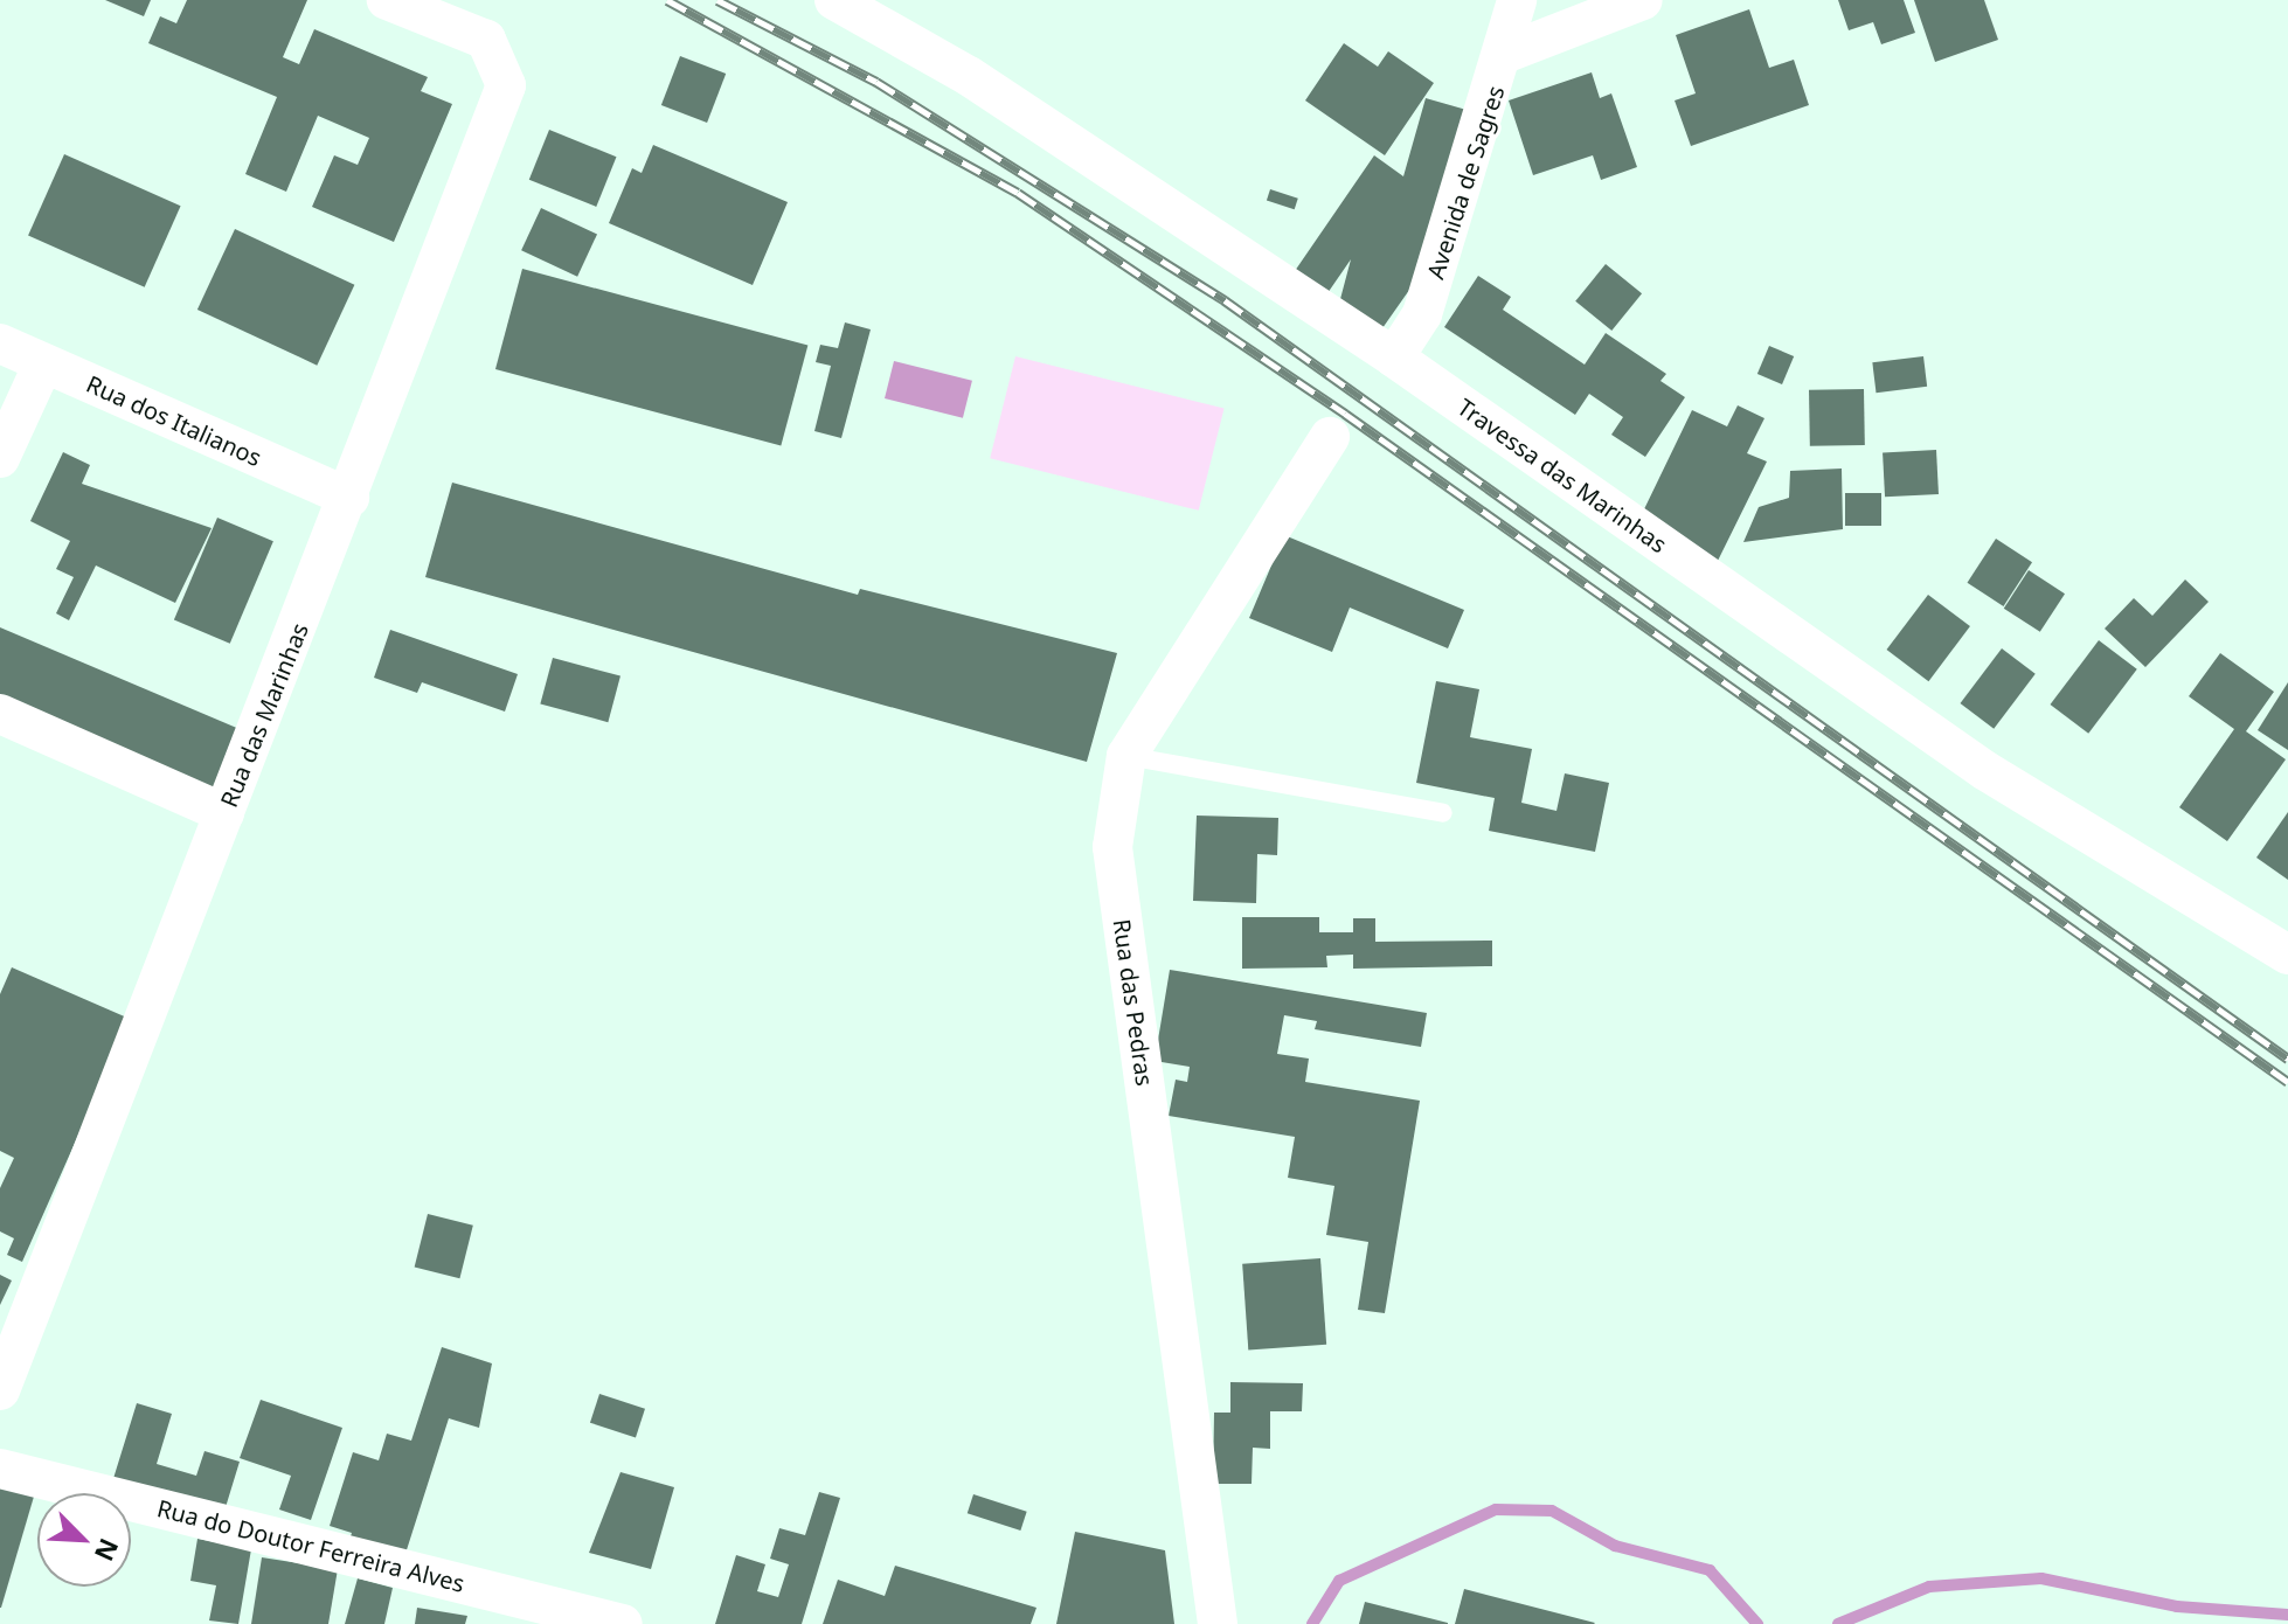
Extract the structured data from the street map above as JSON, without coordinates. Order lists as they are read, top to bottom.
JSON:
{
  "streets": {
    "street": [
      "Avenida de Sagres",
      "Rua dos Italianos",
      "Travessa das Marinhas",
      "Rua das Marinhas",
      "Rua das Pedras",
      "Rua do Doutor Ferreira Alves"
    ]
  },
  "crossings": [
    ["Avenida de Sagres", "Travessa das Marinhas"],
    ["Rua dos Italianos", "Rua das Marinhas"]
  ],
  "north": "bottom right"
}
